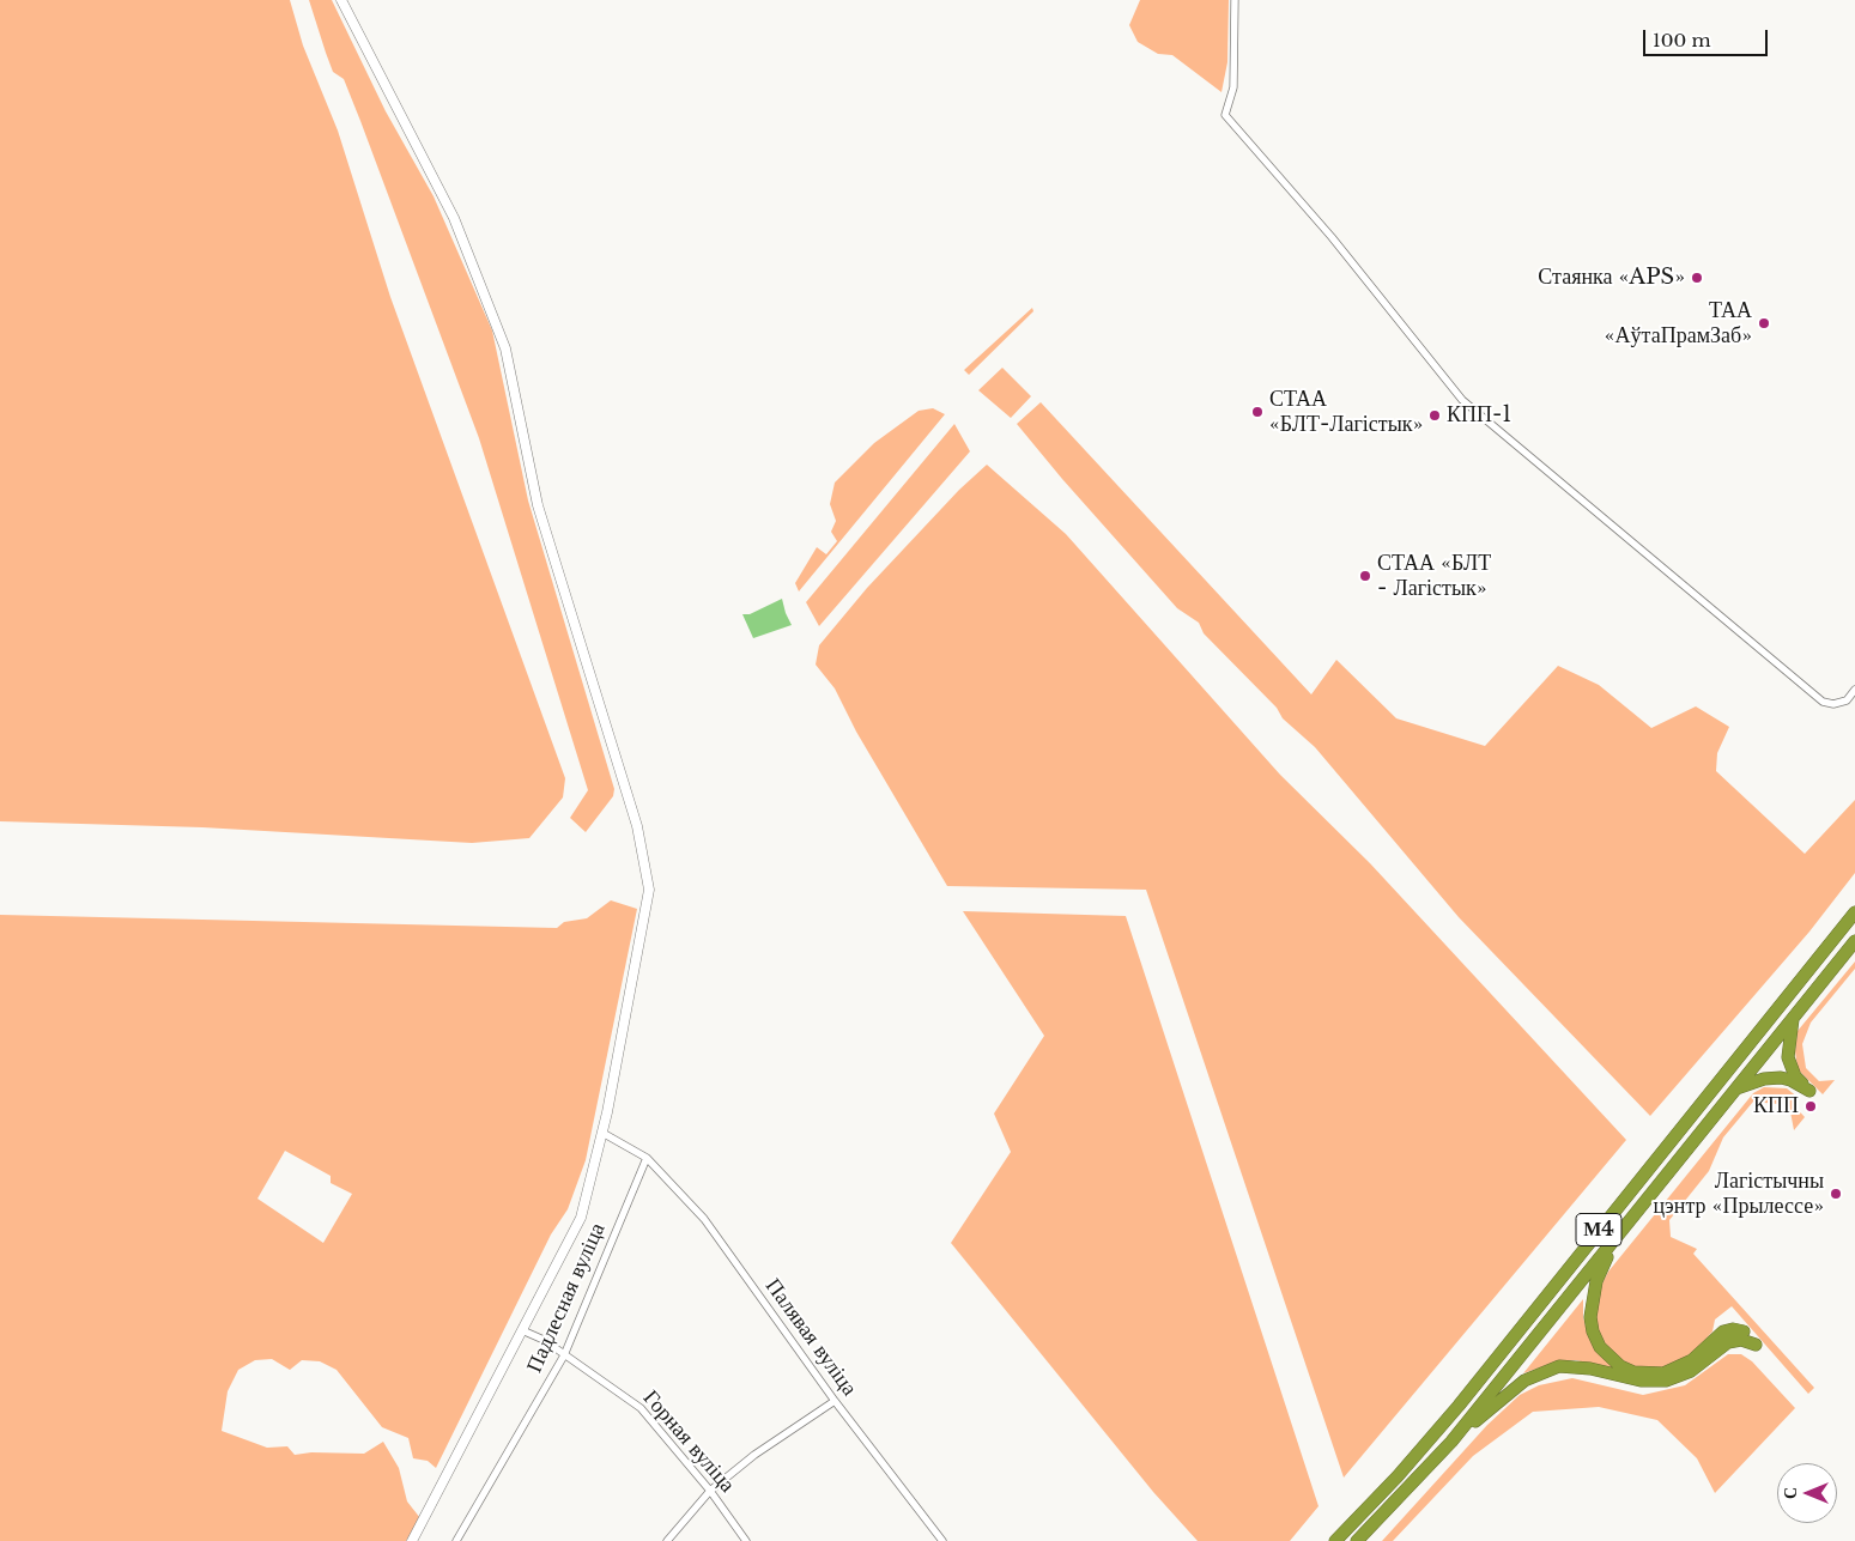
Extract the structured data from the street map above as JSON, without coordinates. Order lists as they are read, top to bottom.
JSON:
{
  "streets": {
    "highway": ["М4"],
    "street": ["Падлесная вуліца", "Палявая вуліца", "Горная вуліца"]
  },
  "crossings": [
    ["Падлесная вуліца", "Палявая вуліца"],
    ["Падлесная вуліца", "Горная вуліца"]
  ],
  "places": [
    "Стаянка «APS»",
    "ТАА «АўтаПрамЗаб»",
    "СТАА «БЛТ-Лагістык»",
    "КПП-1",
    "СТАА «БЛТ - Лагістык»",
    "КПП",
    "Лагістычны цэнтр «Прылессе»"
  ],
  "scale_bar": "100 m",
  "north": "left"
}
